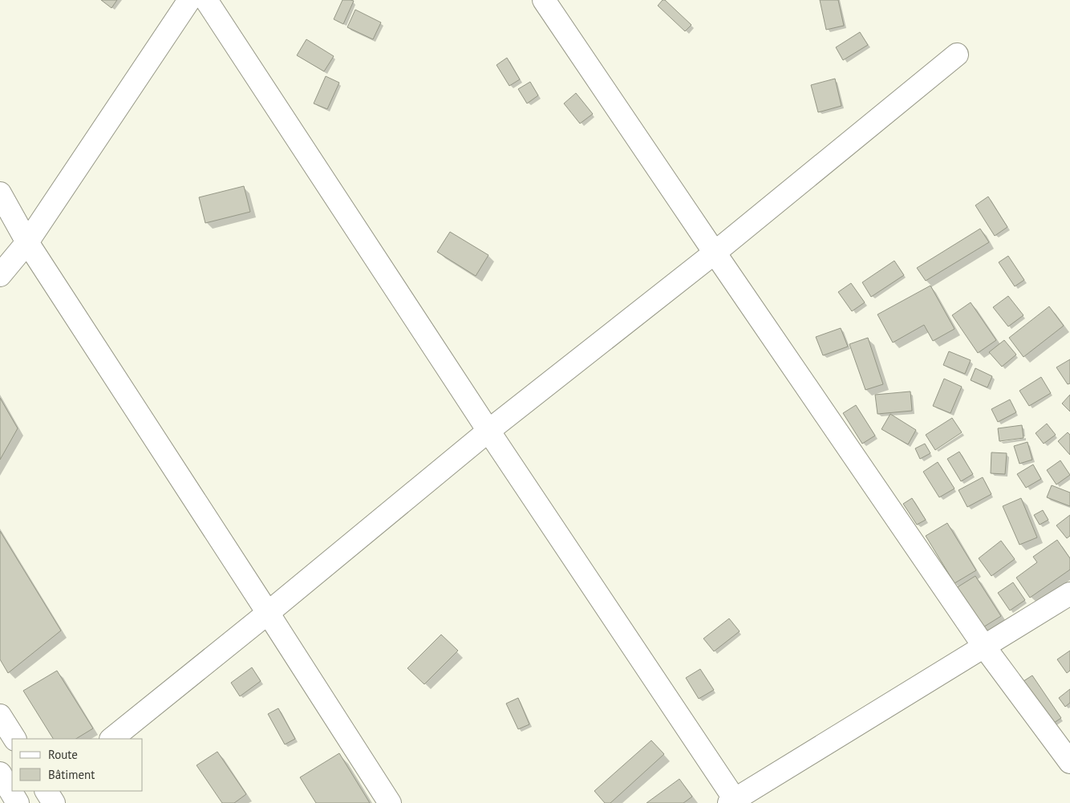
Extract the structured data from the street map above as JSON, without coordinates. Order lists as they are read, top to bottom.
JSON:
{
  "legend": ["Route", "Bâtiment"]
}
